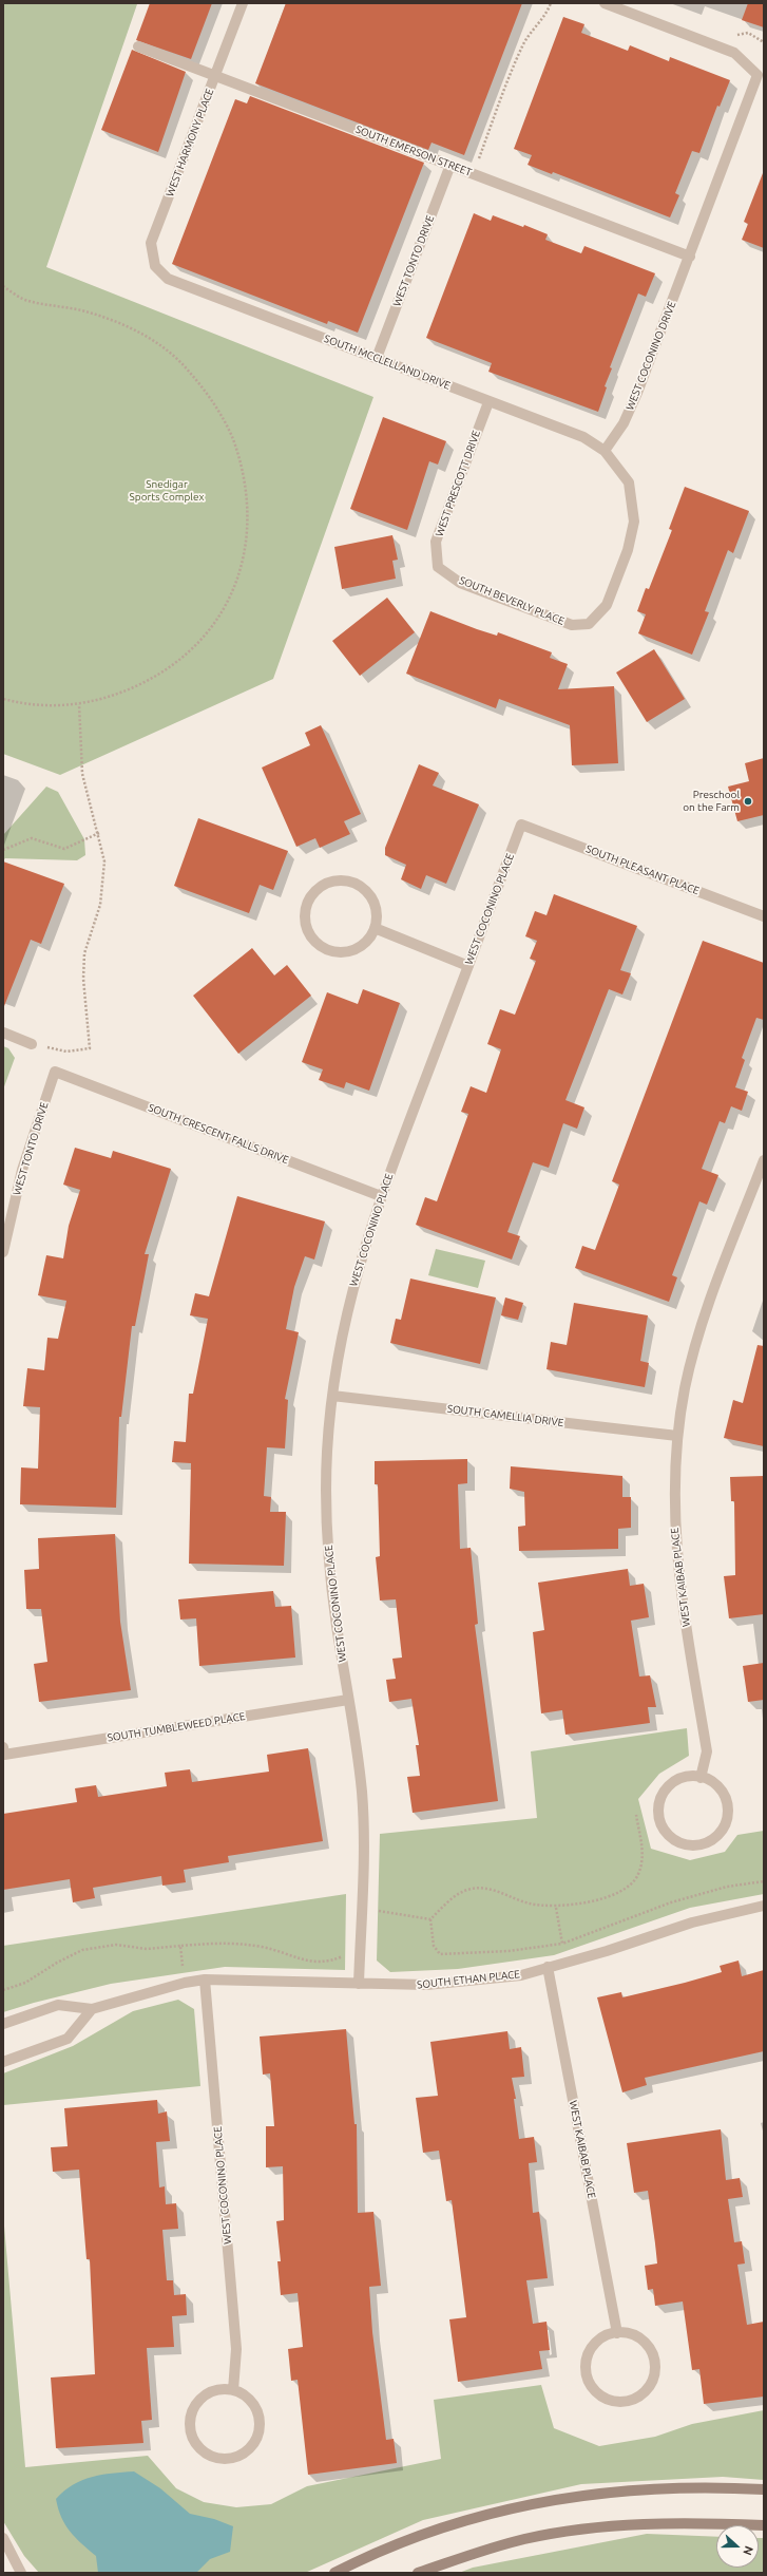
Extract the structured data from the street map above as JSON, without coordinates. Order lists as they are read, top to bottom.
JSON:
{
  "streets": {
    "street": [
      "WEST HARMONY PLACE",
      "SOUTH EMERSON STREET",
      "WEST TONTO DRIVE",
      "WEST COCONINO DRIVE",
      "SOUTH MCCLELLAND DRIVE",
      "WEST PRESCOTT DRIVE",
      "SOUTH BEVERLY PLACE",
      "SOUTH PLEASANT PLACE",
      "WEST COCONINO PLACE",
      "SOUTH CRESCENT FALLS DRIVE",
      "SOUTH CAMELLIA DRIVE",
      "WEST KAIBAB PLACE",
      "SOUTH TUMBLEWEED PLACE",
      "SOUTH ETHAN PLACE"
    ]
  },
  "crossings": [
    ["WEST HARMONY PLACE", "SOUTH EMERSON STREET"],
    ["WEST HARMONY PLACE", "SOUTH MCCLELLAND DRIVE"],
    ["SOUTH EMERSON STREET", "WEST TONTO DRIVE"],
    ["SOUTH EMERSON STREET", "WEST COCONINO DRIVE"],
    ["WEST TONTO DRIVE", "SOUTH MCCLELLAND DRIVE"],
    ["WEST TONTO DRIVE", "SOUTH CRESCENT FALLS DRIVE"],
    ["WEST COCONINO DRIVE", "SOUTH MCCLELLAND DRIVE"],
    ["WEST COCONINO DRIVE", "SOUTH BEVERLY PLACE"],
    ["SOUTH MCCLELLAND DRIVE", "WEST PRESCOTT DRIVE"],
    ["SOUTH MCCLELLAND DRIVE", "SOUTH BEVERLY PLACE"],
    ["WEST PRESCOTT DRIVE", "SOUTH BEVERLY PLACE"],
    ["SOUTH PLEASANT PLACE", "WEST COCONINO PLACE"],
    ["WEST COCONINO PLACE", "SOUTH CRESCENT FALLS DRIVE"],
    ["WEST COCONINO PLACE", "SOUTH CAMELLIA DRIVE"],
    ["WEST COCONINO PLACE", "SOUTH TUMBLEWEED PLACE"],
    ["WEST COCONINO PLACE", "SOUTH ETHAN PLACE"],
    ["SOUTH CAMELLIA DRIVE", "WEST KAIBAB PLACE"],
    ["WEST KAIBAB PLACE", "SOUTH ETHAN PLACE"]
  ],
  "parks": ["Snedigar Sports Complex"],
  "places": ["Preschool on the Farm"],
  "north": "right"
}
